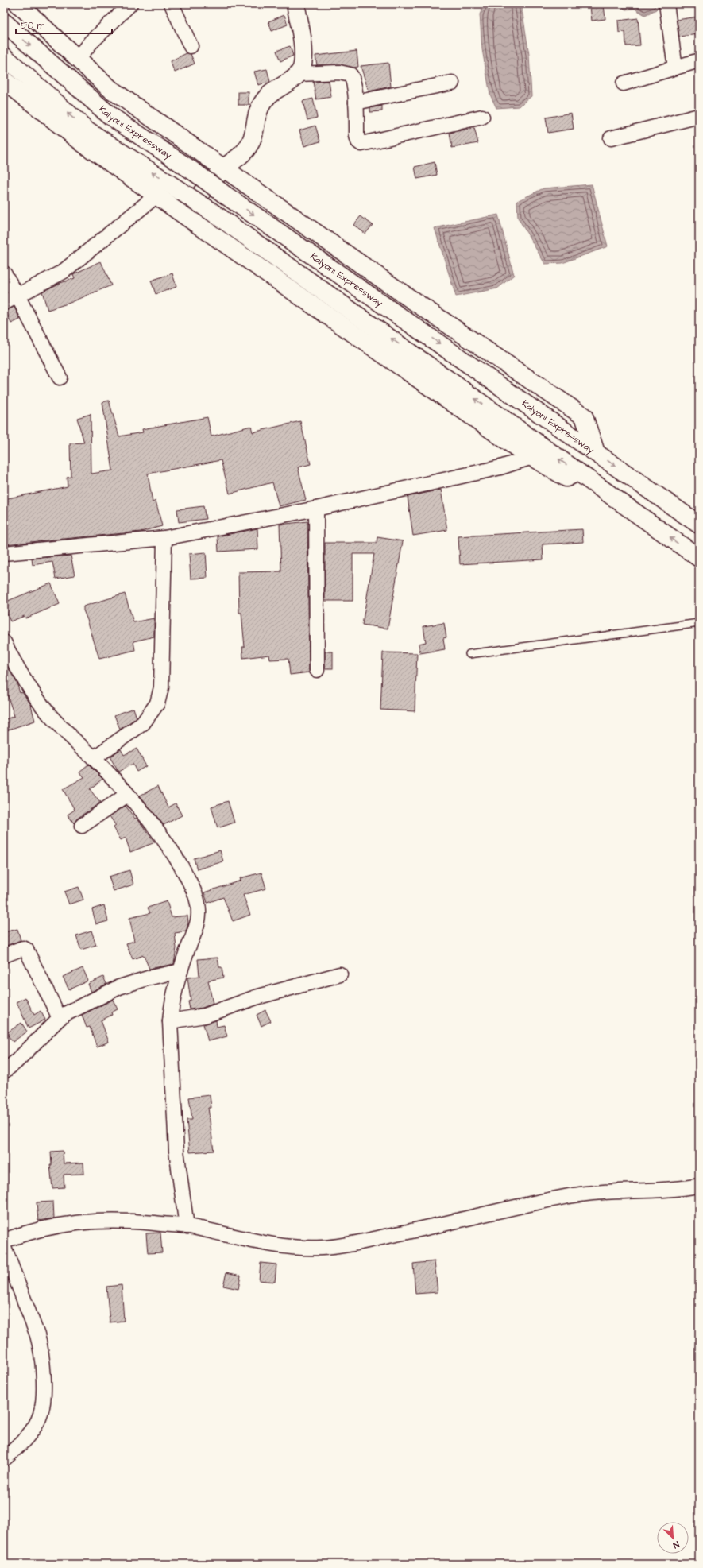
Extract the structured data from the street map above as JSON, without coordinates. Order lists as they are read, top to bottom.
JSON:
{
  "streets": {
    "main road": ["Kalyani Expressway"]
  },
  "scale_bar": "50 m",
  "north": "bottom right"
}
